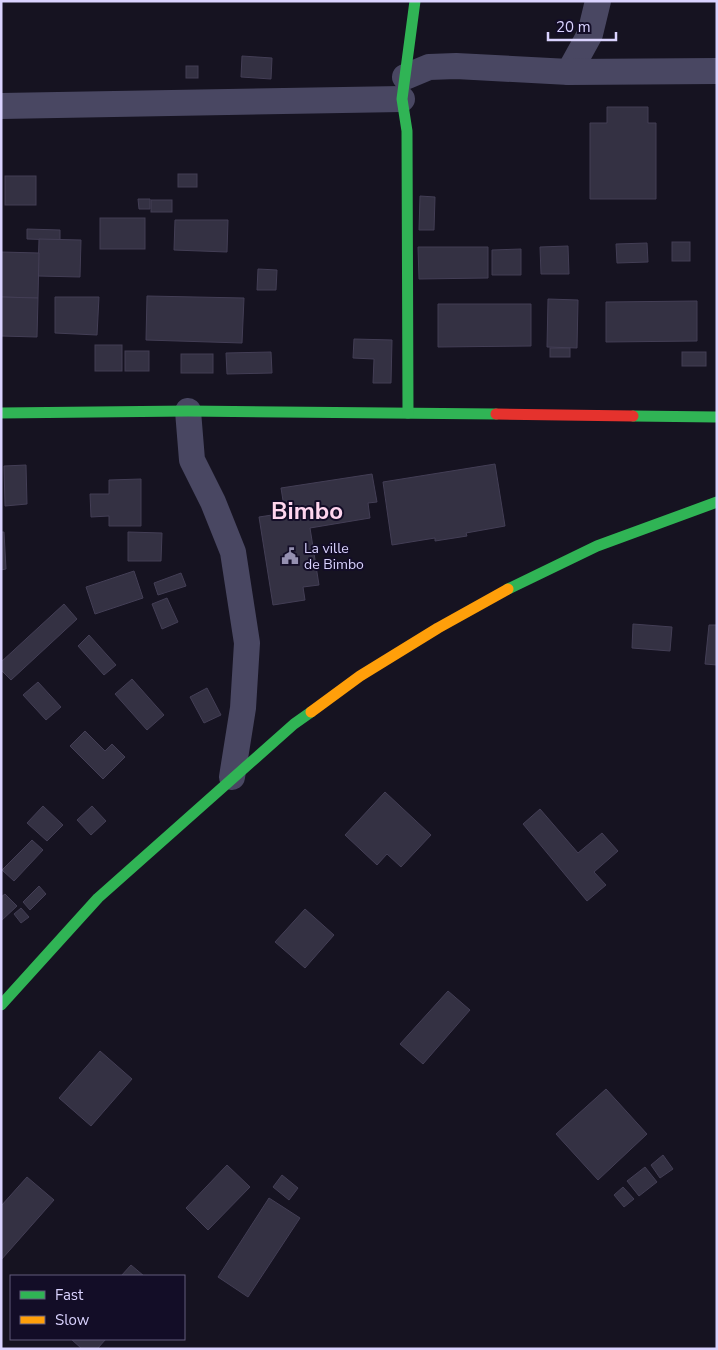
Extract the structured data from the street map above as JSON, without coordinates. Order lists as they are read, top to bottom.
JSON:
{
  "districts": ["Bimbo"],
  "places": {
    "public building": ["La ville de Bimbo"]
  },
  "legend": ["Fast", "Slow"],
  "scale_bar": "20 m"
}
